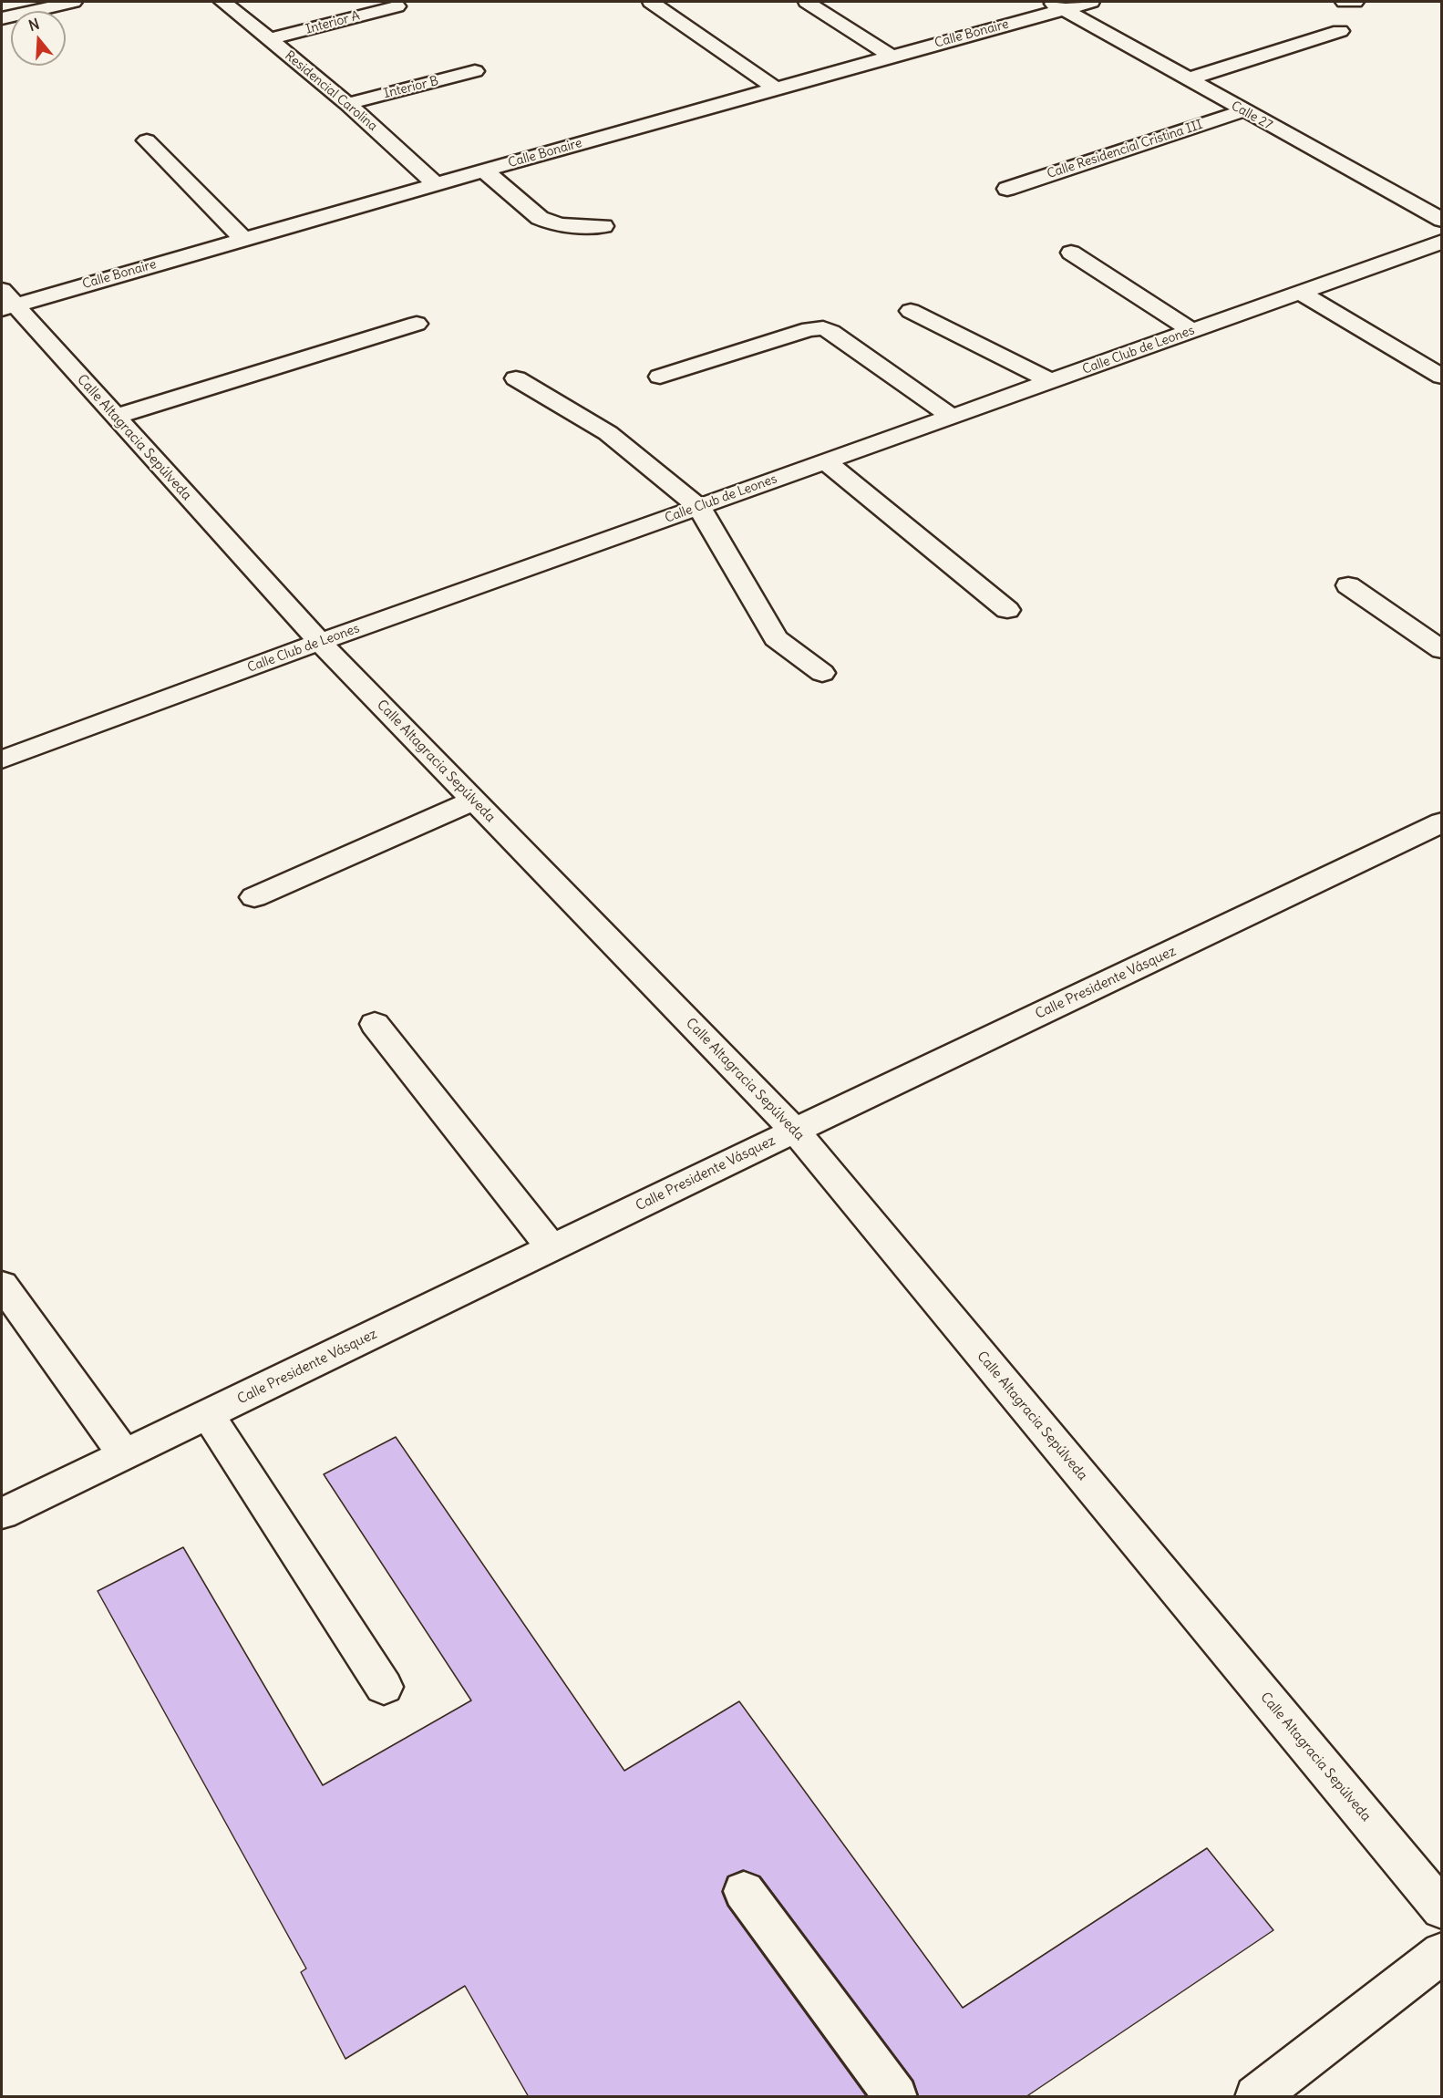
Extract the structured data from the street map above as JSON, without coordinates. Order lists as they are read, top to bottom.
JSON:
{
  "streets": {
    "street": [
      "Interior A",
      "Calle Bonaire",
      "Interior B",
      "Residencial Carolina",
      "Calle 27",
      "Calle Residencial Cristina III",
      "Calle Club de Leones",
      "Calle Altagracia Sepúlveda",
      "Calle Presidente Vásquez"
    ]
  },
  "crossings": [
    ["Interior A", "Residencial Carolina"],
    ["Calle Bonaire", "Residencial Carolina"],
    ["Calle Bonaire", "Calle 27"],
    ["Calle Bonaire", "Calle Altagracia Sepúlveda"],
    ["Interior B", "Residencial Carolina"],
    ["Calle 27", "Calle Residencial Cristina III"],
    ["Calle Club de Leones", "Calle Altagracia Sepúlveda"],
    ["Calle Altagracia Sepúlveda", "Calle Presidente Vásquez"]
  ],
  "north": "top"
}
